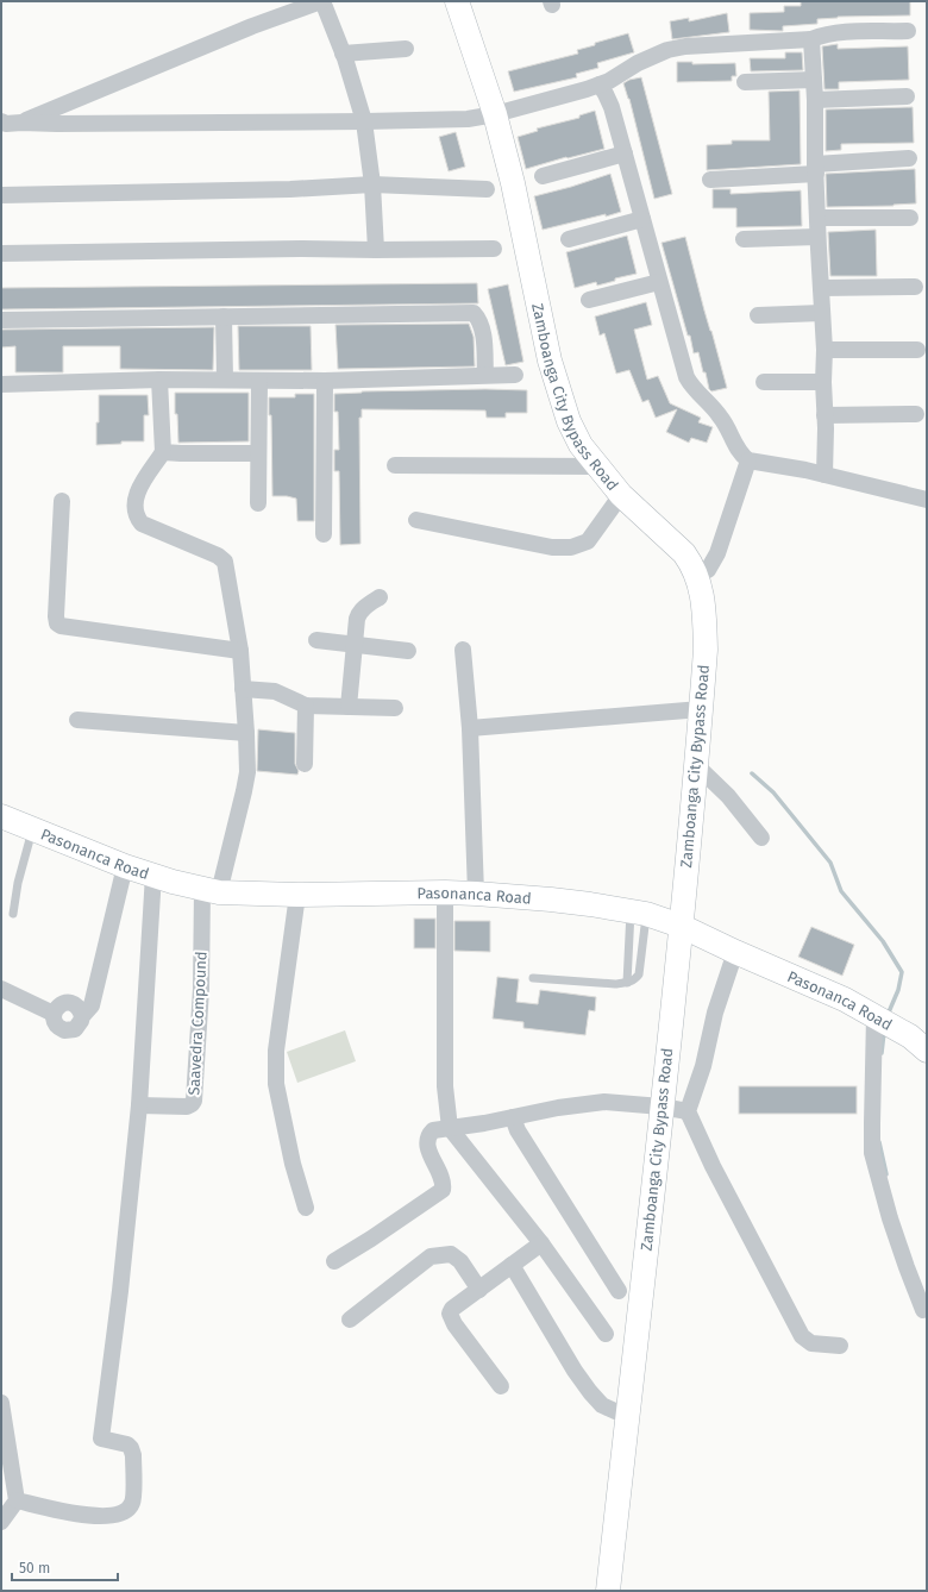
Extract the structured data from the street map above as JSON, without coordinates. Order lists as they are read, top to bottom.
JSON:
{
  "streets": {
    "main road": ["Zamboanga City Bypass Road", "Pasonanca Road"],
    "street": ["Saavedra Compound"]
  },
  "crossings": [
    ["Zamboanga City Bypass Road", "Pasonanca Road"],
    ["Pasonanca Road", "Saavedra Compound"]
  ],
  "scale_bar": "50 m"
}
